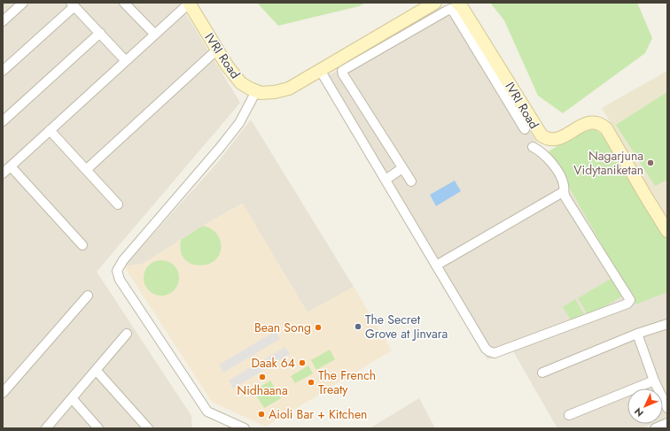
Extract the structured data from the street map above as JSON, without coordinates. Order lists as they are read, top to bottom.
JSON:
{
  "streets": {
    "main road": ["IVRI Road"]
  },
  "places": [
    "Nagarjuna Vidytaniketan",
    "The Secret Grove at Jinvara",
    "Bean Song",
    "Daak 64",
    "Nidhaana",
    "The French Treaty",
    "Aioli Bar + Kitchen"
  ],
  "north": "bottom left"
}
